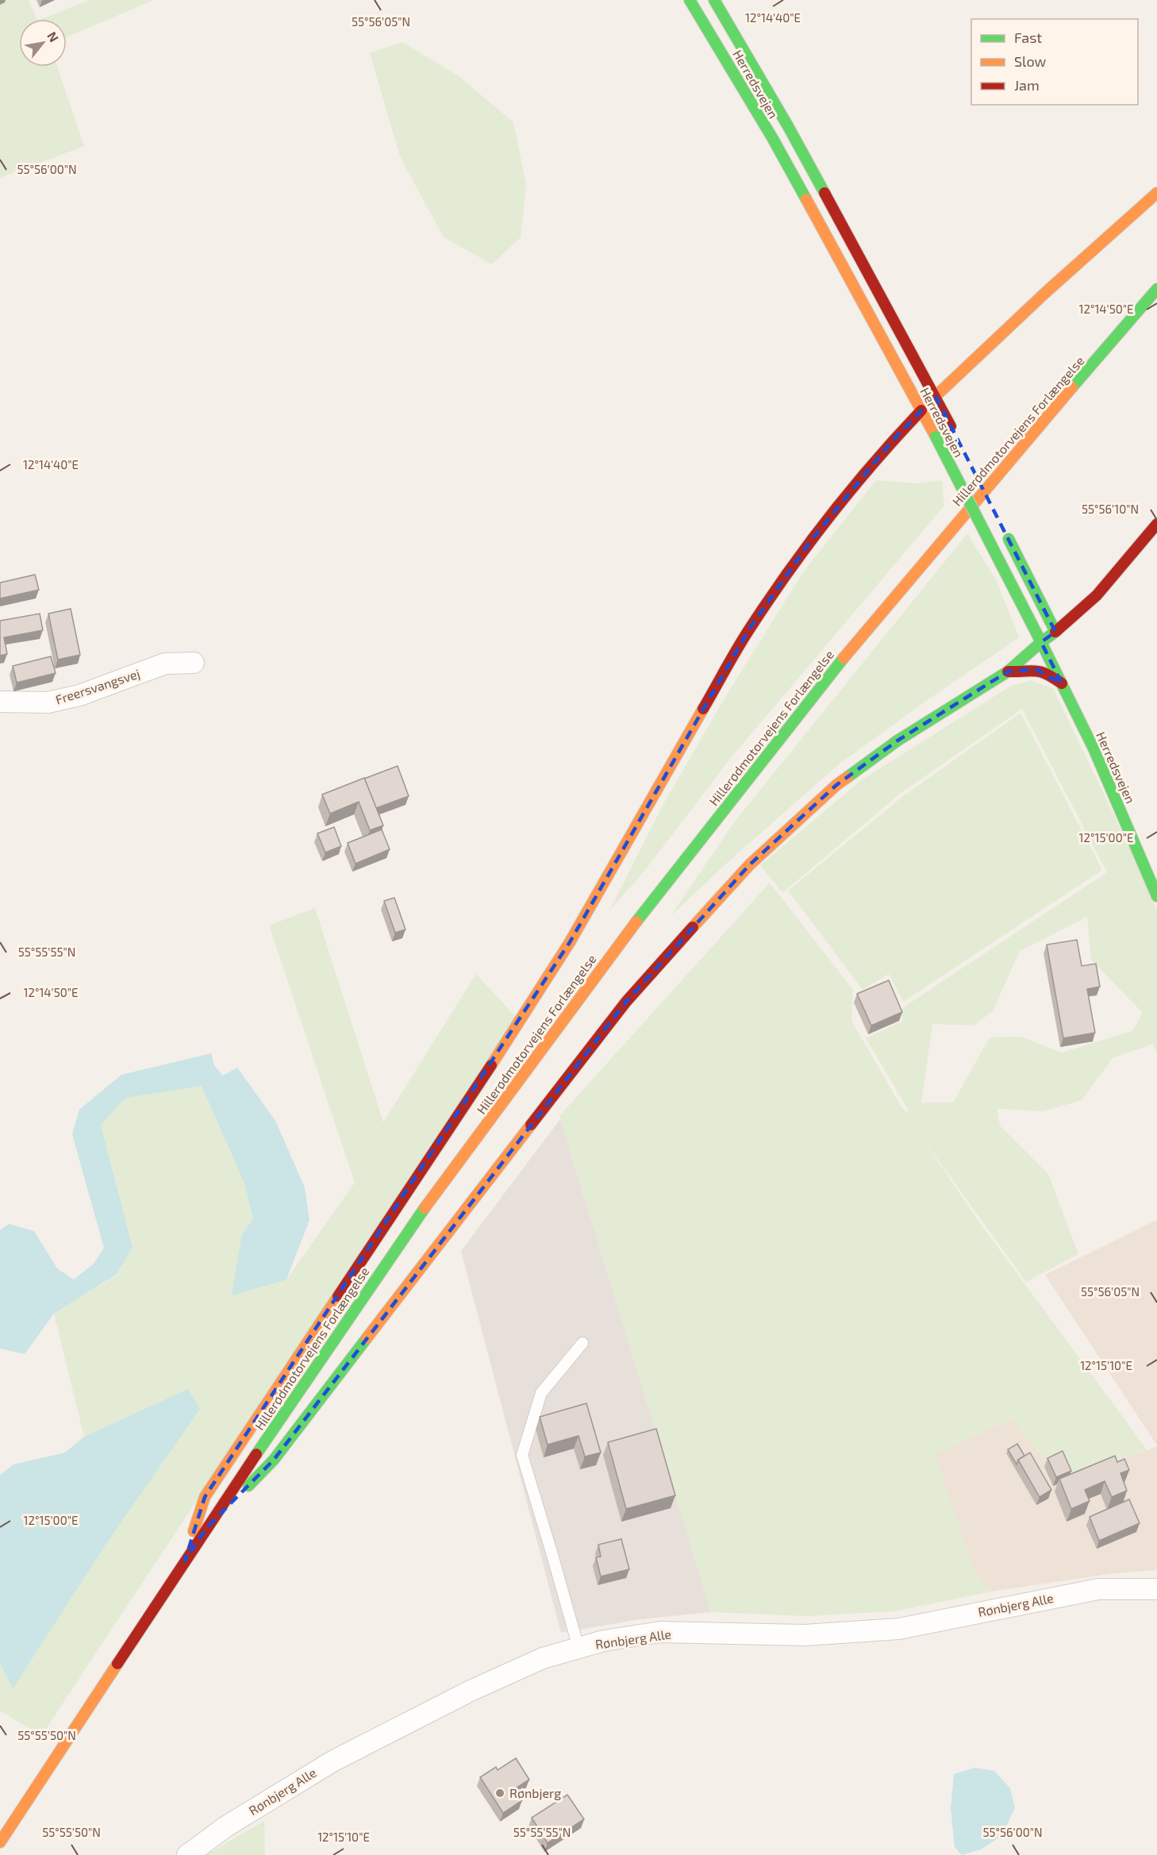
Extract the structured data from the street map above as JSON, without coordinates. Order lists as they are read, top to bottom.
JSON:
{
  "streets": {
    "main road": ["Herredsvejen", "Hillerødmotorvejens Forlængelse"],
    "street": ["Freersvangsvej", "Rønbjerg Alle"]
  },
  "places": ["Rønbjerg"],
  "legend": ["Fast", "Slow", "Jam"],
  "north": "top right",
  "coordinates": [
    "12°14'40\"E",
    "55°56'05\"N",
    "55°56'00\"N",
    "12°14'50\"E",
    "55°56'10\"N",
    "12°15'00\"E",
    "55°55'55\"N",
    "12°15'10\"E",
    "55°55'50\"N"
  ]
}
